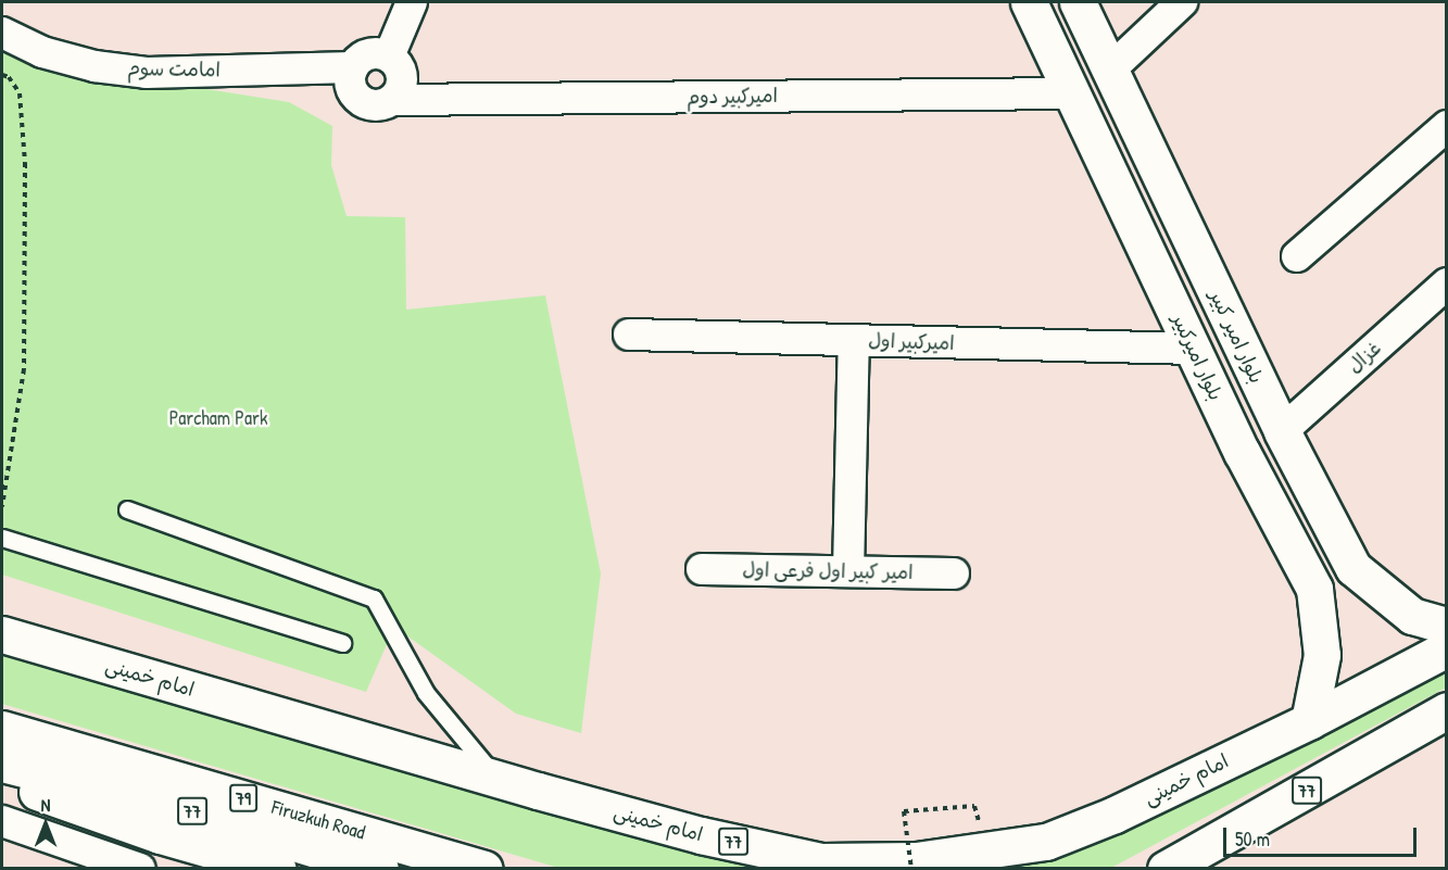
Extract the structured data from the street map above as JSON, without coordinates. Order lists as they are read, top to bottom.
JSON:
{
  "streets": {
    "main road": [
      "بلوار امیر کبیر",
      "بلوار امیرکبیر",
      "امام خمینی",
      "77",
      "79",
      "Firuzkuh Road"
    ],
    "street": [
      "امامت سوم",
      "امیرکبیر دوم",
      "امیرکبیر اول",
      "غزال",
      "امیر کبیر اول فرعی اول"
    ]
  },
  "crossings": [
    ["امامت سوم", "امیرکبیر دوم"],
    ["امیرکبیر دوم", "بلوار امیرکبیر"],
    ["بلوار امیر کبیر", "غزال"],
    ["امیرکبیر اول", "بلوار امیرکبیر"],
    ["بلوار امیرکبیر", "امام خمینی"]
  ],
  "parks": ["Parcham Park"],
  "scale_bar": "50 m",
  "north": "top"
}
